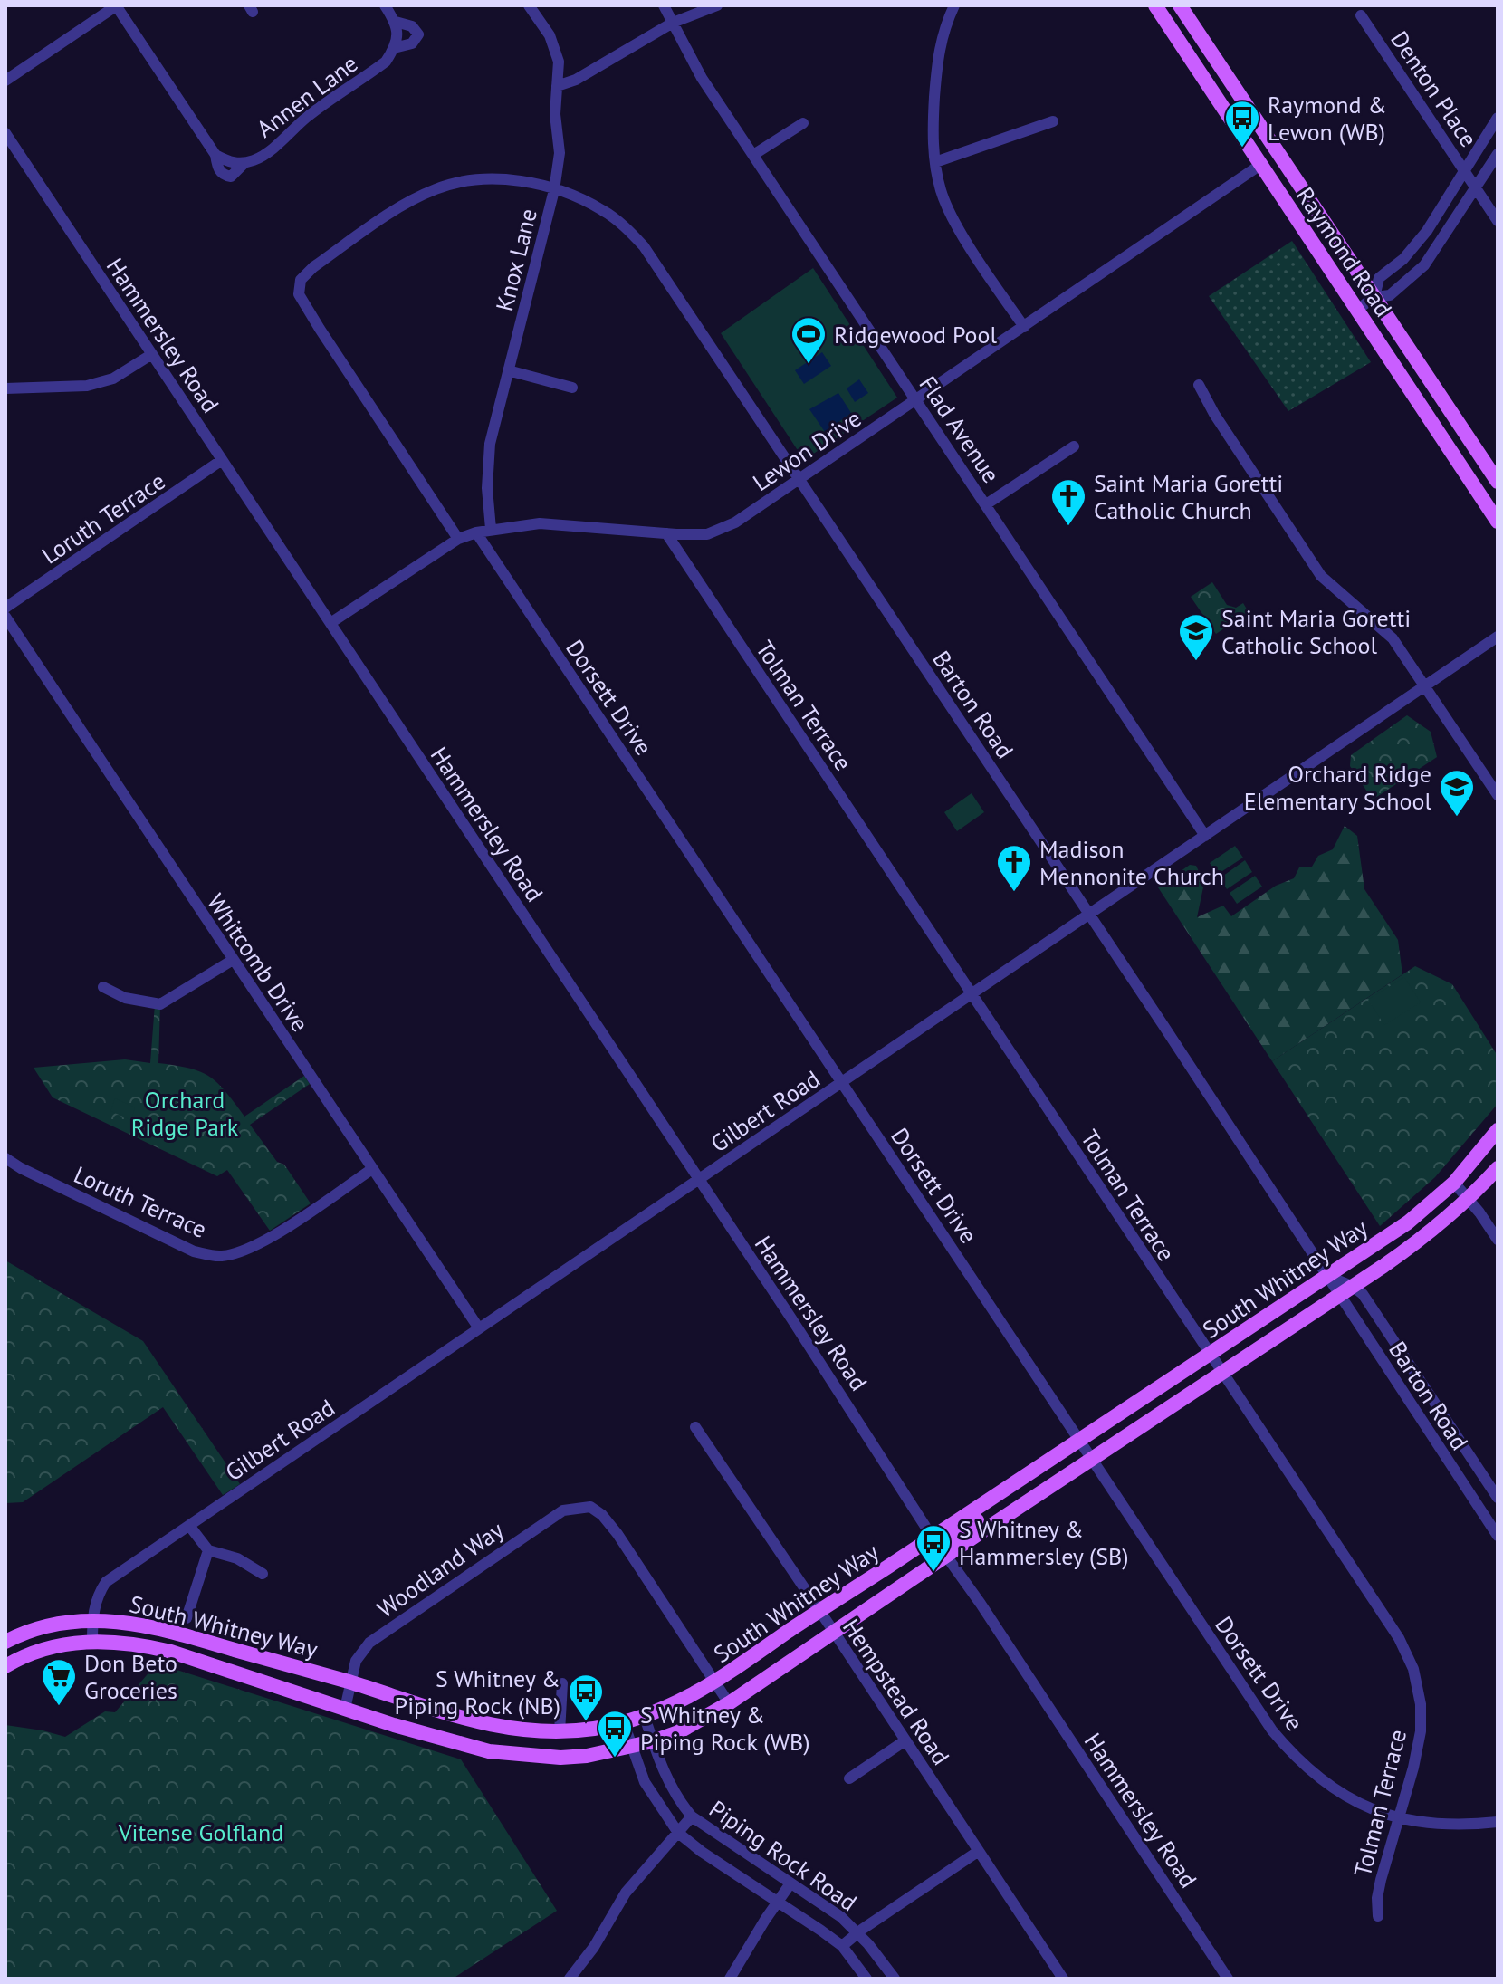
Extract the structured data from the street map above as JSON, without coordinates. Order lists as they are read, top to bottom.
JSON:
{
  "streets": {
    "main road": ["Raymond Road", "South Whitney Way"],
    "street": [
      "Denton Place",
      "Annen Lane",
      "Knox Lane",
      "Hammersley Road",
      "Flad Avenue",
      "Lewon Drive",
      "Loruth Terrace",
      "Dorsett Drive",
      "Barton Road",
      "Tolman Terrace",
      "Whitcomb Drive",
      "Gilbert Road",
      "Woodland Way",
      "Hempstead Road",
      "Piping Rock Road"
    ]
  },
  "crossings": [
    ["Raymond Road", "Lewon Drive"],
    ["Knox Lane", "Lewon Drive"],
    ["Knox Lane", "Barton Road"],
    ["Hammersley Road", "Lewon Drive"],
    ["Hammersley Road", "Loruth Terrace"],
    ["Hammersley Road", "Gilbert Road"],
    ["Hammersley Road", "South Whitney Way"],
    ["Flad Avenue", "Lewon Drive"],
    ["Flad Avenue", "Gilbert Road"],
    ["Lewon Drive", "Dorsett Drive"],
    ["Lewon Drive", "Barton Road"],
    ["Lewon Drive", "Tolman Terrace"],
    ["Loruth Terrace", "Whitcomb Drive"],
    ["Dorsett Drive", "Tolman Terrace"],
    ["Dorsett Drive", "Gilbert Road"],
    ["Dorsett Drive", "South Whitney Way"],
    ["Barton Road", "Gilbert Road"],
    ["Barton Road", "South Whitney Way"],
    ["Tolman Terrace", "Gilbert Road"],
    ["Tolman Terrace", "South Whitney Way"],
    ["Whitcomb Drive", "Gilbert Road"],
    ["Gilbert Road", "South Whitney Way"],
    ["South Whitney Way", "Woodland Way"],
    ["South Whitney Way", "Hempstead Road"],
    ["South Whitney Way", "Piping Rock Road"]
  ],
  "parks": ["Orchard Ridge Park", "Vitense Golfland"],
  "places": {
    "bus stop": [
      "Raymond & Lewon (WB)",
      "S Whitney & Hammersley (SB)",
      "S Whitney & Piping Rock (NB)",
      "S Whitney & Piping Rock (WB)"
    ],
    "sports": ["Ridgewood Pool"],
    "church": ["Saint Maria Goretti Catholic Church", "Madison Mennonite Church"],
    "school or university": ["Saint Maria Goretti Catholic School", "Orchard Ridge Elementary School"],
    "supermarket": ["Don Beto Groceries"]
  }
}
